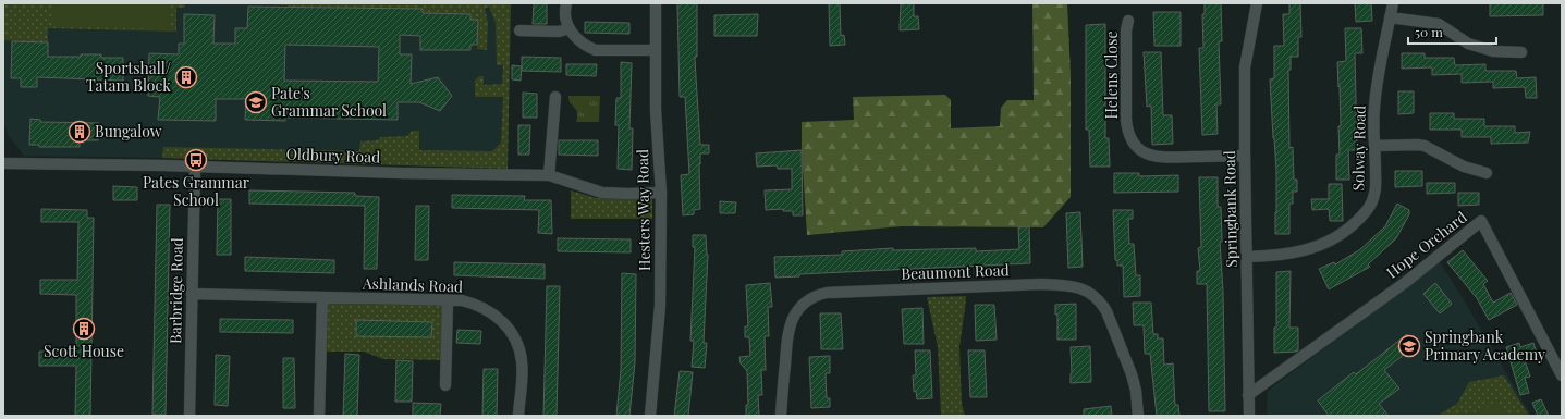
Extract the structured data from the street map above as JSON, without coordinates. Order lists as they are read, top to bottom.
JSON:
{
  "streets": {
    "street": [
      "Helens Close",
      "Solway Road",
      "Oldbury Road",
      "Springbank Road",
      "Hesters Way Road",
      "Hope Orchard",
      "Beaumont Road",
      "Ashlands Road",
      "Barbridge Road"
    ]
  },
  "crossings": [
    ["Helens Close", "Springbank Road"],
    ["Solway Road", "Springbank Road"],
    ["Oldbury Road", "Hesters Way Road"],
    ["Oldbury Road", "Barbridge Road"],
    ["Springbank Road", "Hope Orchard"],
    ["Ashlands Road", "Barbridge Road"]
  ],
  "places": {
    "building": ["Sportshall/ Tatam Block", "Bungalow", "Scott House"],
    "school or university": ["Pate's Grammar School", "Springbank Primary Academy"],
    "bus stop": ["Pates Grammar School"]
  },
  "scale_bar": "50 m"
}
